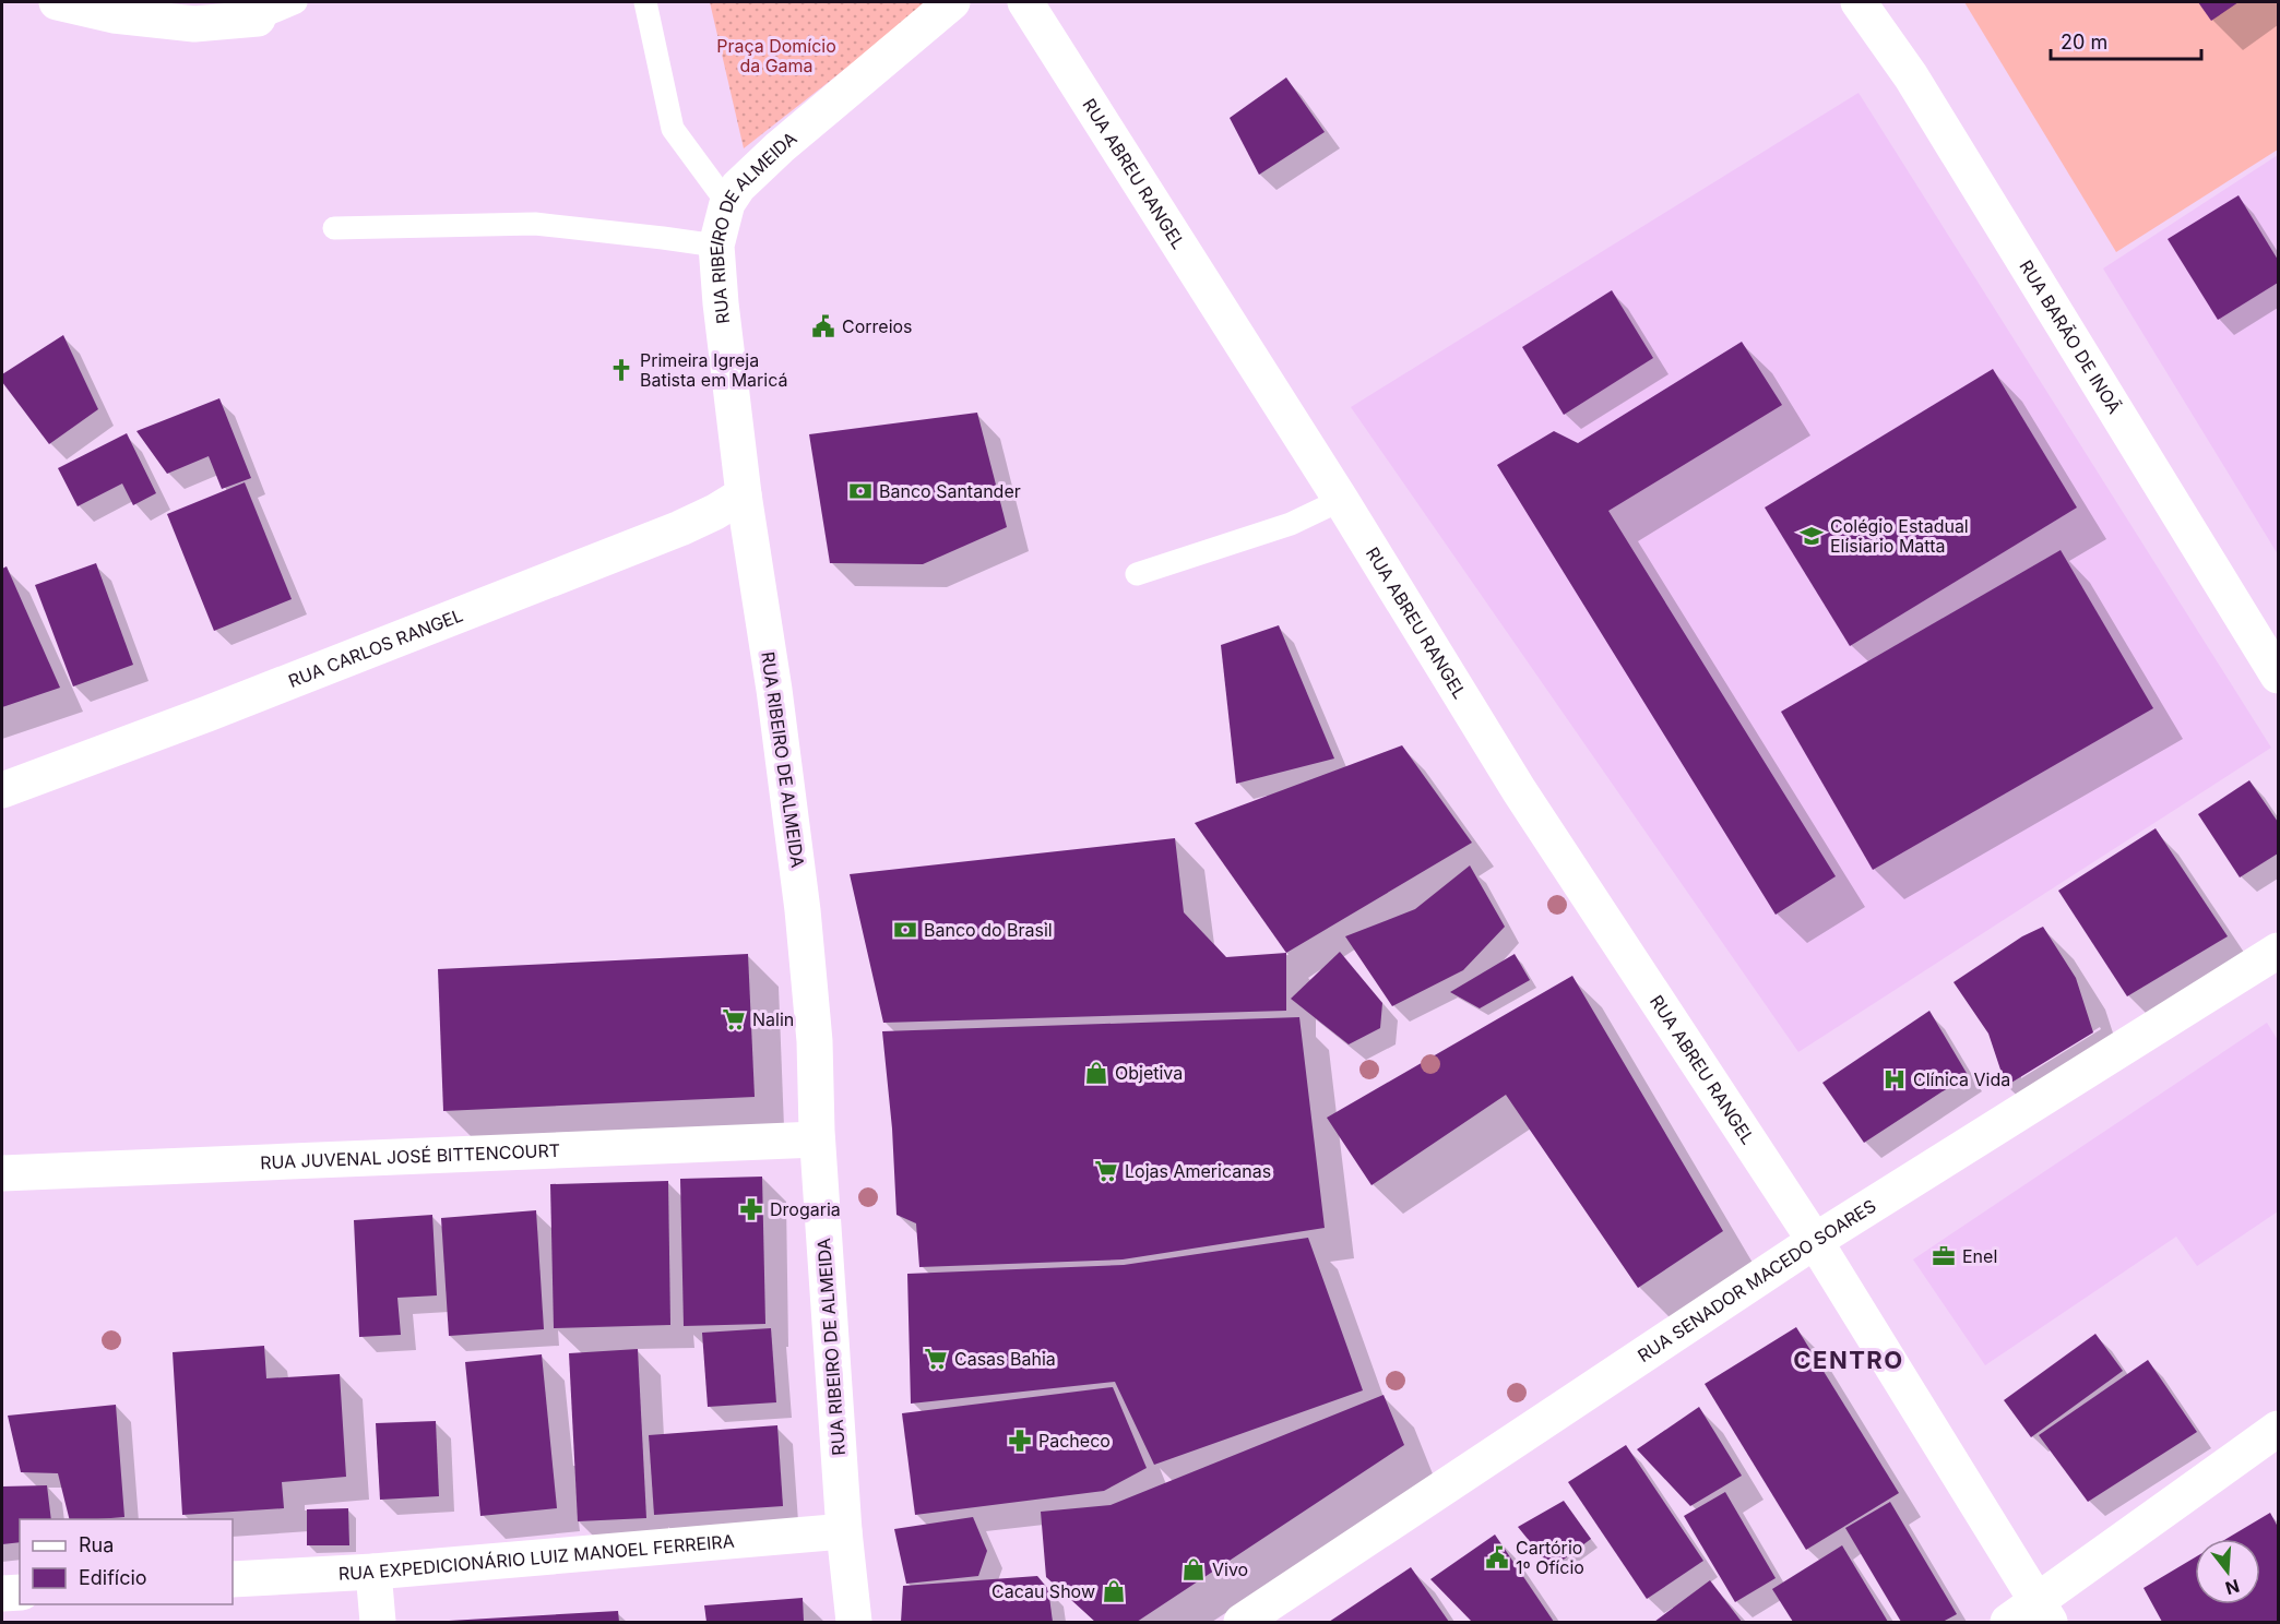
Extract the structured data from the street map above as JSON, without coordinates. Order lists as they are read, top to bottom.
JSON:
{
  "streets": {
    "main road": [
      "RUA ABREU RANGEL",
      "RUA RIBEIRO DE ALMEIDA",
      "RUA BARÃO DE INOÃ",
      "RUA CARLOS RANGEL",
      "RUA JUVENAL JOSÉ BITTENCOURT",
      "RUA SENADOR MACEDO SOARES",
      "RUA EXPEDICIONÁRIO LUIZ MANOEL FERREIRA"
    ]
  },
  "crossings": [
    ["RUA ABREU RANGEL", "RUA SENADOR MACEDO SOARES"],
    ["RUA RIBEIRO DE ALMEIDA", "RUA CARLOS RANGEL"],
    ["RUA RIBEIRO DE ALMEIDA", "RUA JUVENAL JOSÉ BITTENCOURT"],
    ["RUA RIBEIRO DE ALMEIDA", "RUA EXPEDICIONÁRIO LUIZ MANOEL FERREIRA"]
  ],
  "districts": ["CENTRO"],
  "parks": ["Praça Domício da Gama"],
  "places": {
    "public building": ["Correios", "Cartório 1º Ofício"],
    "church": ["Primeira Igreja Batista em Maricá"],
    "bank": ["Banco Santander", "Banco do Brasil"],
    "school or university": ["Colégio Estadual Elisiario Matta"],
    "supermarket": ["Nalin", "Lojas Americanas", "Casas Bahia"],
    "shop": ["Objetiva", "Vivo", "Cacau Show"],
    "hospital": ["Clínica Vida"],
    "pharmacy": ["Drogaria", "Pacheco"],
    "office": ["Enel"]
  },
  "legend": ["Rua", "Edifício"],
  "scale_bar": "20 m",
  "north": "bottom"
}
